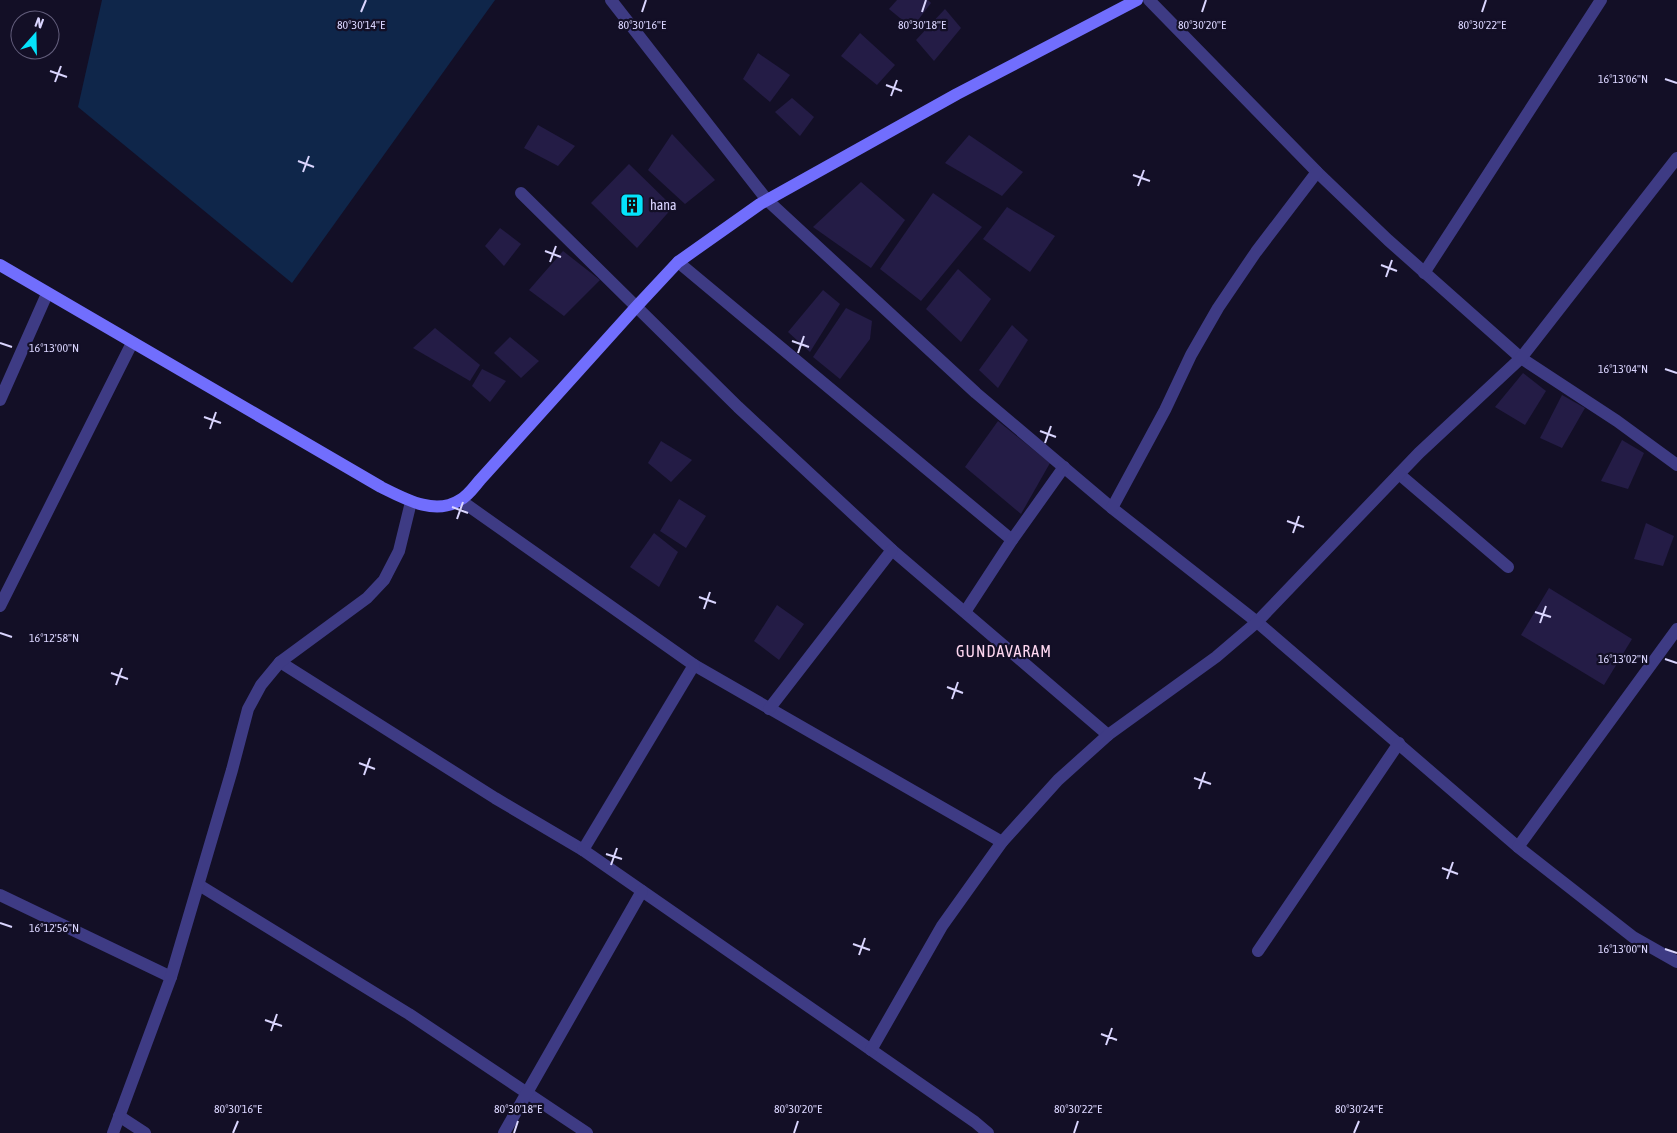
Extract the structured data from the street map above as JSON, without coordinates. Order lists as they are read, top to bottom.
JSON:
{
  "districts": ["GUNDAVARAM"],
  "places": {
    "building": ["hana"]
  },
  "north": "top",
  "coordinates": [
    "80°30'14\"E",
    "80°30'16\"E",
    "80°30'18\"E",
    "80°30'20\"E",
    "80°30'22\"E",
    "16°13'06\"N",
    "16°13'00\"N",
    "16°13'04\"N",
    "16°12'58\"N",
    "16°13'02\"N",
    "16°12'56\"N",
    "80°30'24\"E"
  ]
}
